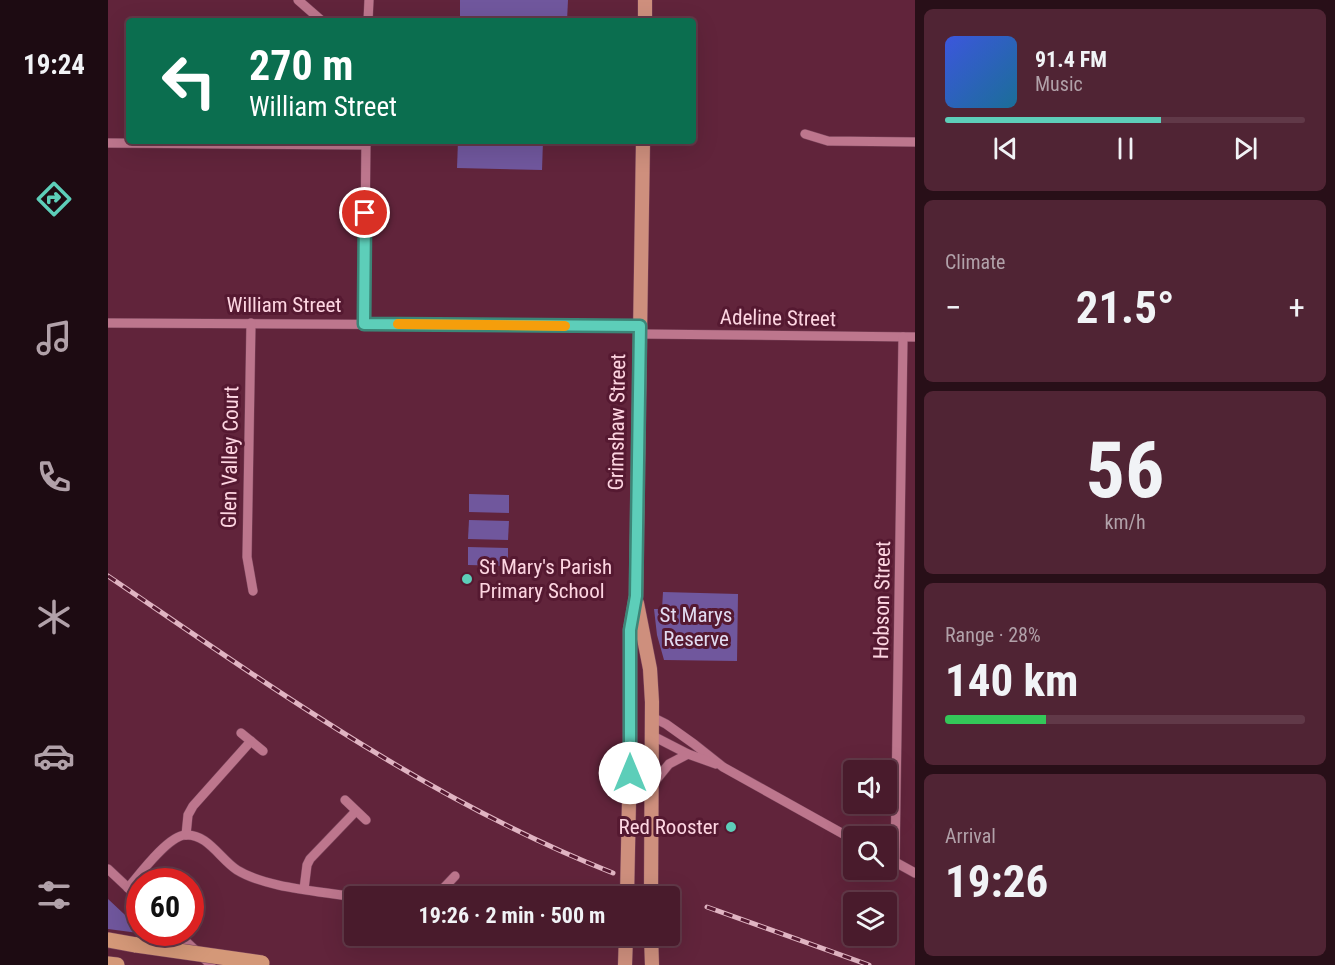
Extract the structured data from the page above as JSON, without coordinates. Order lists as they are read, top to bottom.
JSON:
{
  "streets": {
    "main road": ["Grimshaw Street"],
    "street": [
      "William Street",
      "Adeline Street",
      "Glen Valley Court",
      "Hobson Street"
    ]
  },
  "crossings": [
    ["William Street", "Adeline Street"],
    ["William Street", "Grimshaw Street"],
    ["William Street", "Glen Valley Court"],
    ["Adeline Street", "Grimshaw Street"],
    ["Adeline Street", "Hobson Street"]
  ],
  "parks": ["St Marys Reserve"],
  "places": ["St Mary's Parish Primary School", "Red Rooster"],
  "page": {
    "tabs": "19:24",
    "turn": ["270 m", "William Street"],
    "song": ["91.4 FM", "Music"],
    "tile": [
      "Climate",
      ["56", "km/h"],
      ["Range · 28%", "140 km"],
      ["Arrival", "19:26"]
    ],
    "heat": ["−", "21.5°", "+"],
    "limit": "60",
    "trip": "19:26 · 2 min · 500 m"
  }
}
